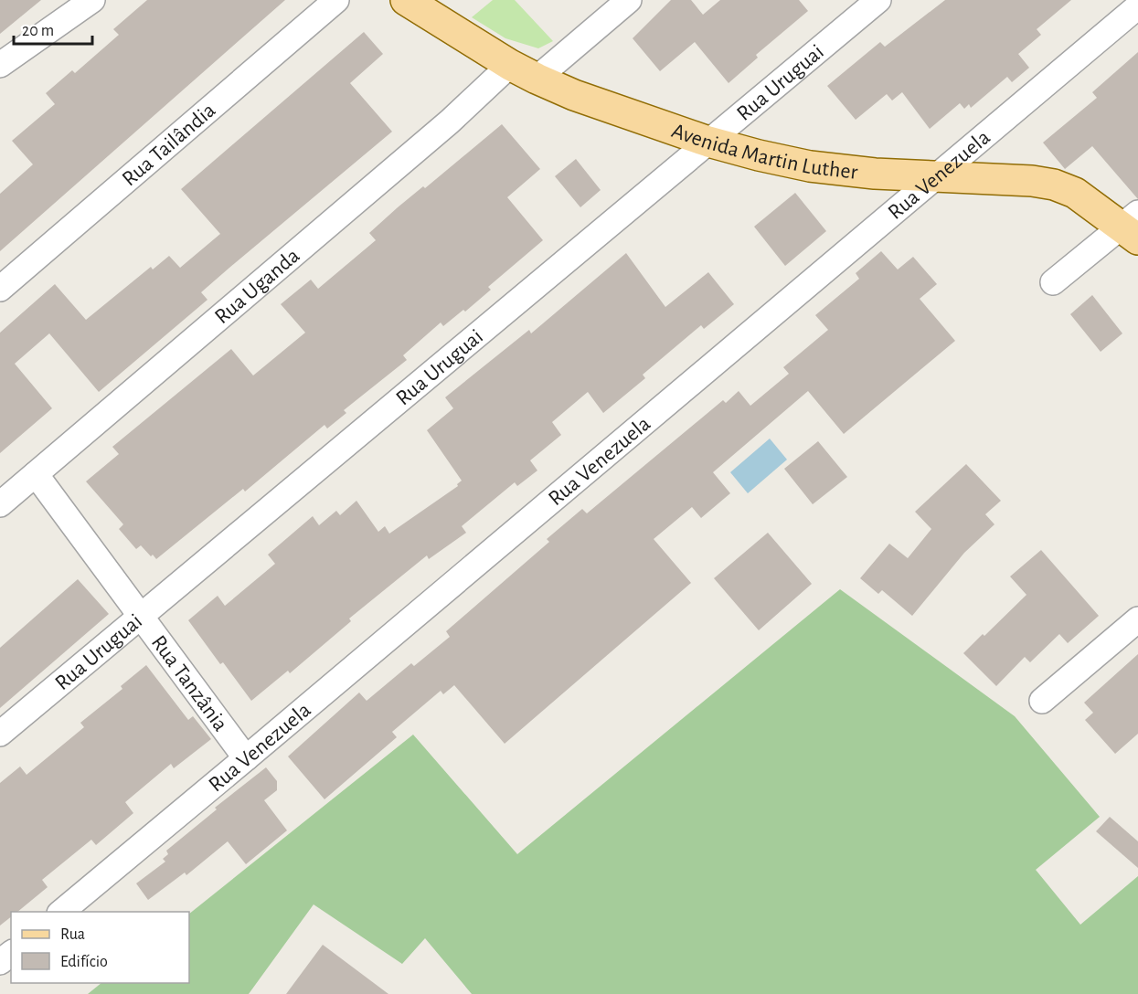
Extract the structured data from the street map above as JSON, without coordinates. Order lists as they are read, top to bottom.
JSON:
{
  "streets": {
    "main road": ["Avenida Martin Luther"],
    "street": [
      "Rua Uruguai",
      "Rua Tailândia",
      "Rua Venezuela",
      "Rua Uganda",
      "Rua Tanzânia"
    ]
  },
  "crossings": [
    ["Rua Uruguai", "Avenida Martin Luther"],
    ["Rua Uruguai", "Rua Tanzânia"],
    ["Avenida Martin Luther", "Rua Venezuela"],
    ["Avenida Martin Luther", "Rua Uganda"],
    ["Rua Venezuela", "Rua Tanzânia"],
    ["Rua Uganda", "Rua Tanzânia"]
  ],
  "legend": ["Rua", "Edifício"],
  "scale_bar": "20 m"
}
